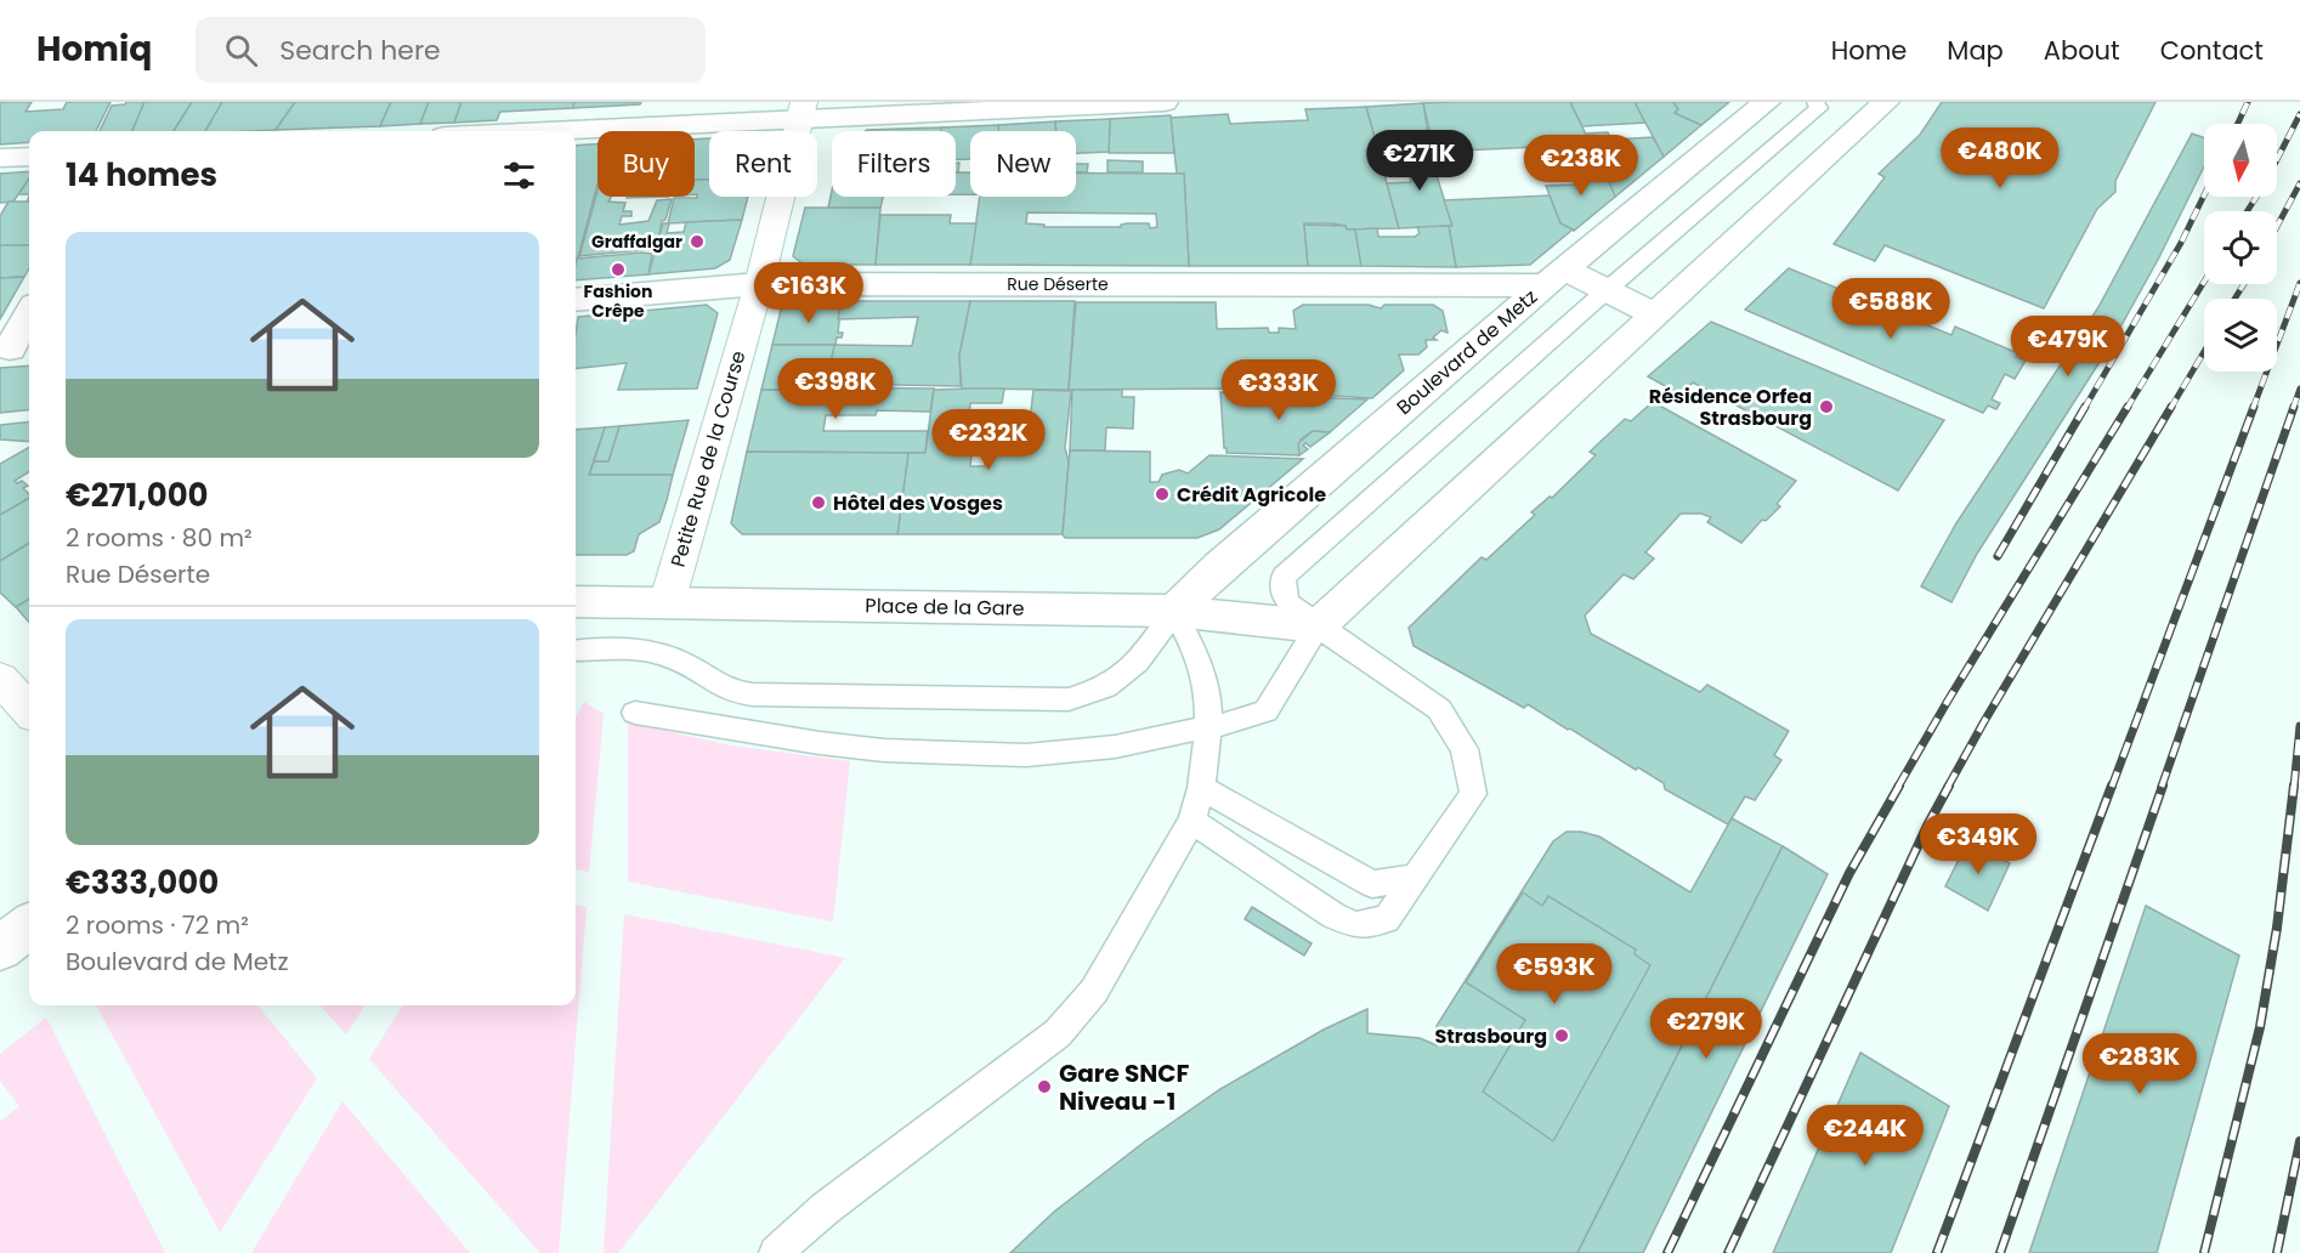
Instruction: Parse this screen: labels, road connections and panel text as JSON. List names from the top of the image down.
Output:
{
  "streets": {
    "main road": ["Rue Déserte", "Boulevard de Metz", "Place de la Gare"],
    "street": ["Petite Rue de la Course"]
  },
  "crossings": [
    ["Rue Déserte", "Boulevard de Metz"],
    ["Rue Déserte", "Petite Rue de la Course"],
    ["Boulevard de Metz", "Place de la Gare"],
    ["Petite Rue de la Course", "Place de la Gare"]
  ],
  "places": [
    "Graffalgar",
    "Fashion Crêpe",
    "Résidence Orfea Strasbourg",
    "Crédit Agricole",
    "Hôtel des Vosges",
    "Strasbourg",
    "Gare SNCF Niveau -1"
  ],
  "north": "bottom",
  "page": {
    "header": "Homiq",
    "search": "Search here",
    "nav": [
      "Home",
      "Map",
      "About",
      "Contact"
    ],
    "price": [
      "€480K",
      "€271K",
      "€238K",
      "€163K",
      "€588K",
      "€479K",
      "€398K",
      "€333K",
      "€232K",
      "€349K",
      "€593K",
      "€279K",
      "€283K",
      "€244K"
    ],
    "chip": [
      "Buy",
      "Rent",
      "Filters",
      "New"
    ],
    "heading": "14 homes",
    "list": [
      {
        "name": "€271,000",
        "note": "2 rooms · 80 m² · Rue Déserte"
      },
      {
        "name": "€333,000",
        "note": "2 rooms · 72 m² · Boulevard de Metz"
      }
    ]
  }
}
